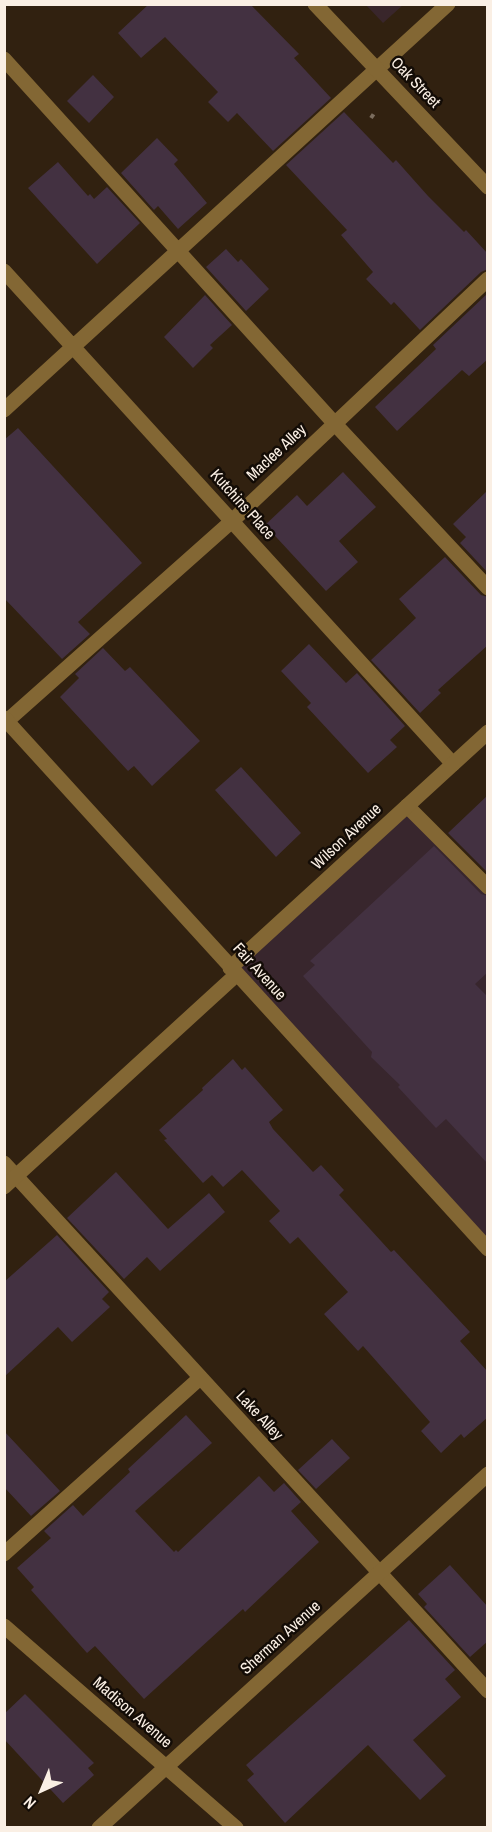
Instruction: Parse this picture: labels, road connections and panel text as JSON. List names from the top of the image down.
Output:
{
  "streets": {
    "street": [
      "Oak Street",
      "Maclee Alley",
      "Kutchins Place",
      "Wilson Avenue",
      "Fair Avenue",
      "Lake Alley",
      "Sherman Avenue",
      "Madison Avenue"
    ]
  },
  "crossings": [
    ["Maclee Alley", "Kutchins Place"],
    ["Maclee Alley", "Fair Avenue"],
    ["Kutchins Place", "Wilson Avenue"],
    ["Wilson Avenue", "Fair Avenue"],
    ["Wilson Avenue", "Lake Alley"],
    ["Lake Alley", "Sherman Avenue"],
    ["Sherman Avenue", "Madison Avenue"]
  ],
  "north": "bottom left"
}
